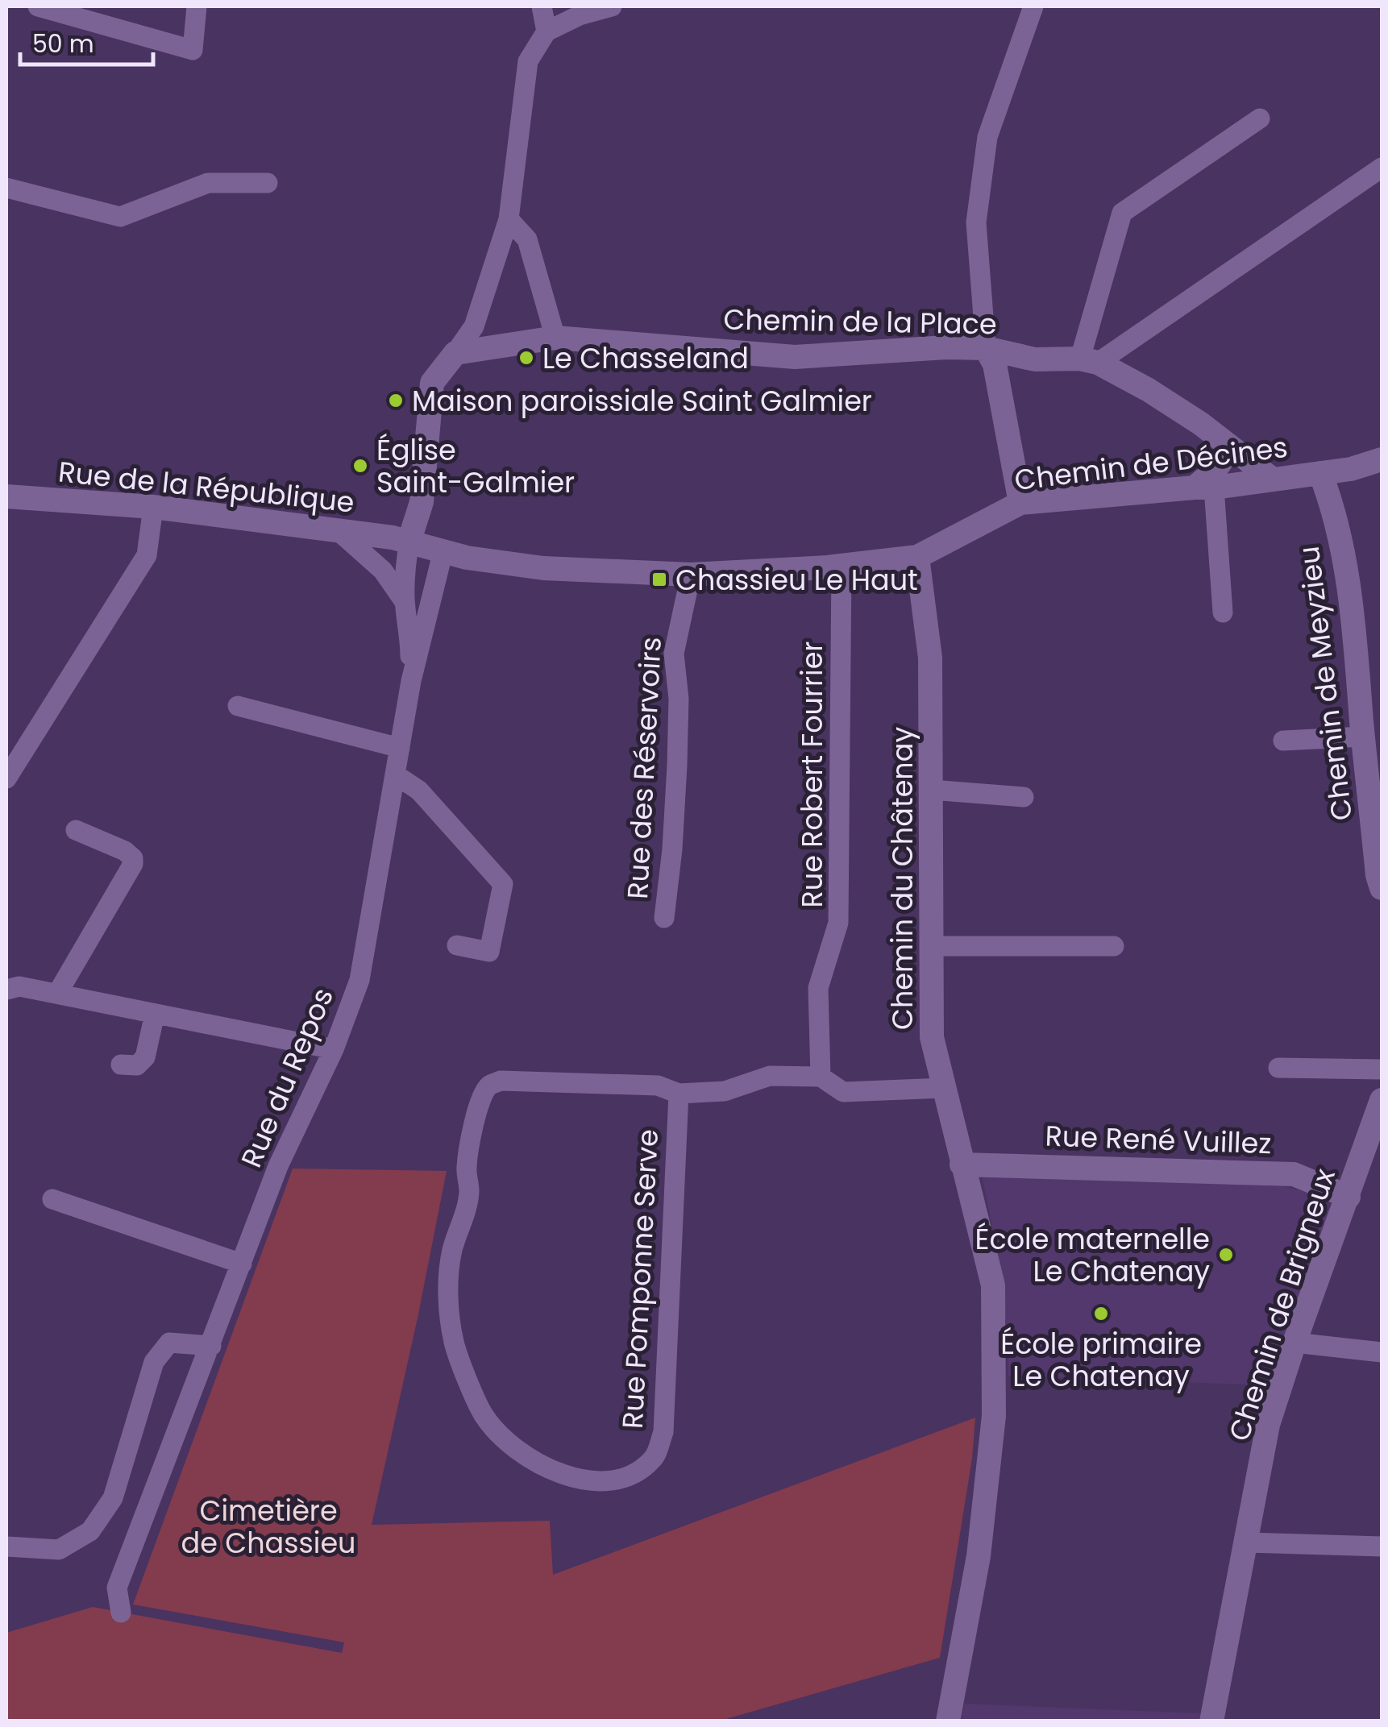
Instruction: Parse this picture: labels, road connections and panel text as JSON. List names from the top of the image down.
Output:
{
  "streets": {
    "street": [
      "Chemin de la Place",
      "Chemin de Décines",
      "Rue de la République",
      "Chemin de Meyzieu",
      "Rue des Réservoirs",
      "Rue Robert Fourrier",
      "Chemin du Châtenay",
      "Rue du Repos",
      "Rue René Vuillez",
      "Rue Pomponne Serve",
      "Chemin de Brigneux"
    ]
  },
  "crossings": [
    ["Chemin de Décines", "Rue de la République"],
    ["Chemin de Décines", "Chemin de Meyzieu"],
    ["Chemin de Décines", "Rue des Réservoirs"],
    ["Chemin de Décines", "Rue Robert Fourrier"],
    ["Chemin de Décines", "Chemin du Châtenay"],
    ["Chemin de Décines", "Rue du Repos"],
    ["Rue de la République", "Rue du Repos"],
    ["Rue Robert Fourrier", "Rue Pomponne Serve"],
    ["Chemin du Châtenay", "Rue René Vuillez"],
    ["Chemin du Châtenay", "Rue Pomponne Serve"],
    ["Rue René Vuillez", "Chemin de Brigneux"]
  ],
  "parks": ["Cimetière de Chassieu"],
  "places": {
    "other": [
      "Le Chasseland",
      "Maison paroissiale Saint Galmier",
      "Église Saint-Galmier",
      "École maternelle Le Chatenay",
      "École primaire Le Chatenay"
    ],
    "transit": ["Chassieu Le Haut"]
  },
  "scale_bar": "50 m"
}
